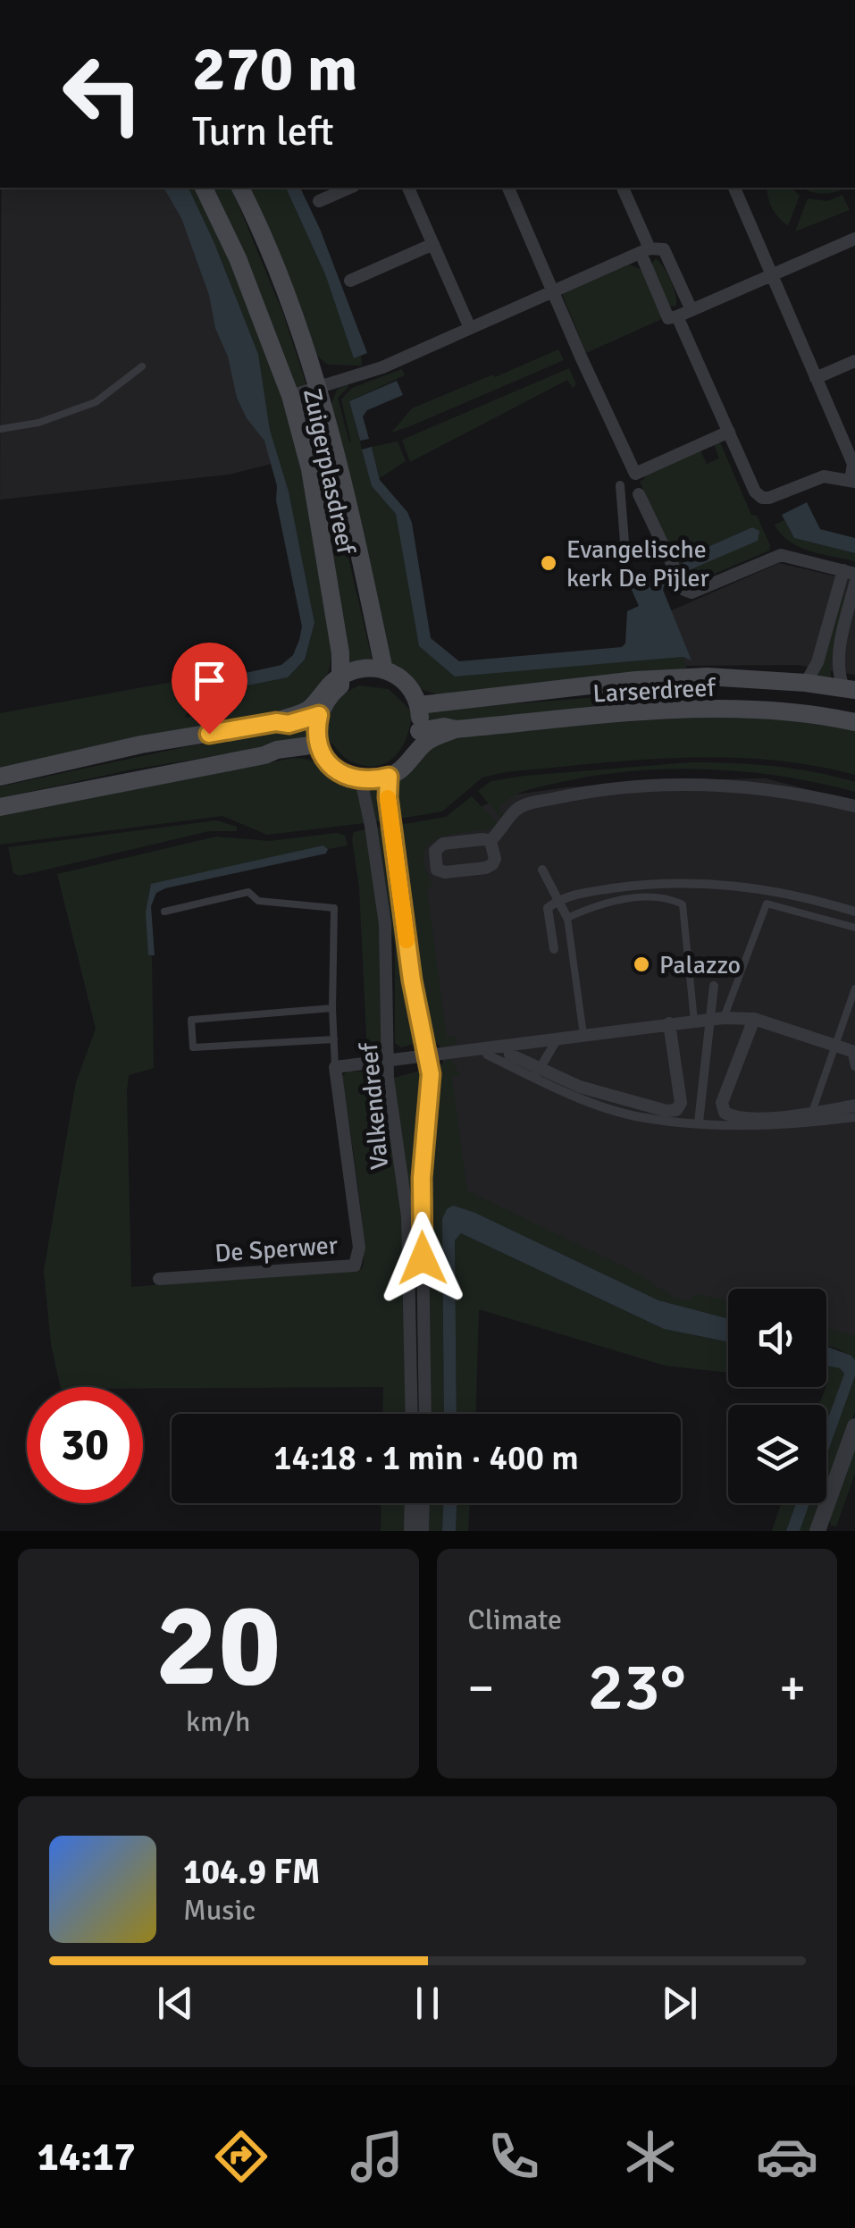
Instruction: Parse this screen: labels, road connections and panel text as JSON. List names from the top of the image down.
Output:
{
  "streets": {
    "main road": ["Zuigerplasdreef", "Larserdreef"],
    "street": ["Valkendreef", "De Sperwer"]
  },
  "crossings": [
    ["Zuigerplasdreef", "Larserdreef"],
    ["Zuigerplasdreef", "Valkendreef"],
    ["Larserdreef", "Valkendreef"]
  ],
  "places": ["Evangelische kerk De Pijler", "Palazzo"],
  "page": {
    "turn": ["270 m", "Turn left"],
    "limit": "30",
    "trip": "14:18 · 1 min · 400 m",
    "tile": [
      ["20", "km/h"],
      "Climate"
    ],
    "heat": ["−", "23°", "+"],
    "song": ["104.9 FM", "Music"],
    "tabs": "14:17"
  }
}
